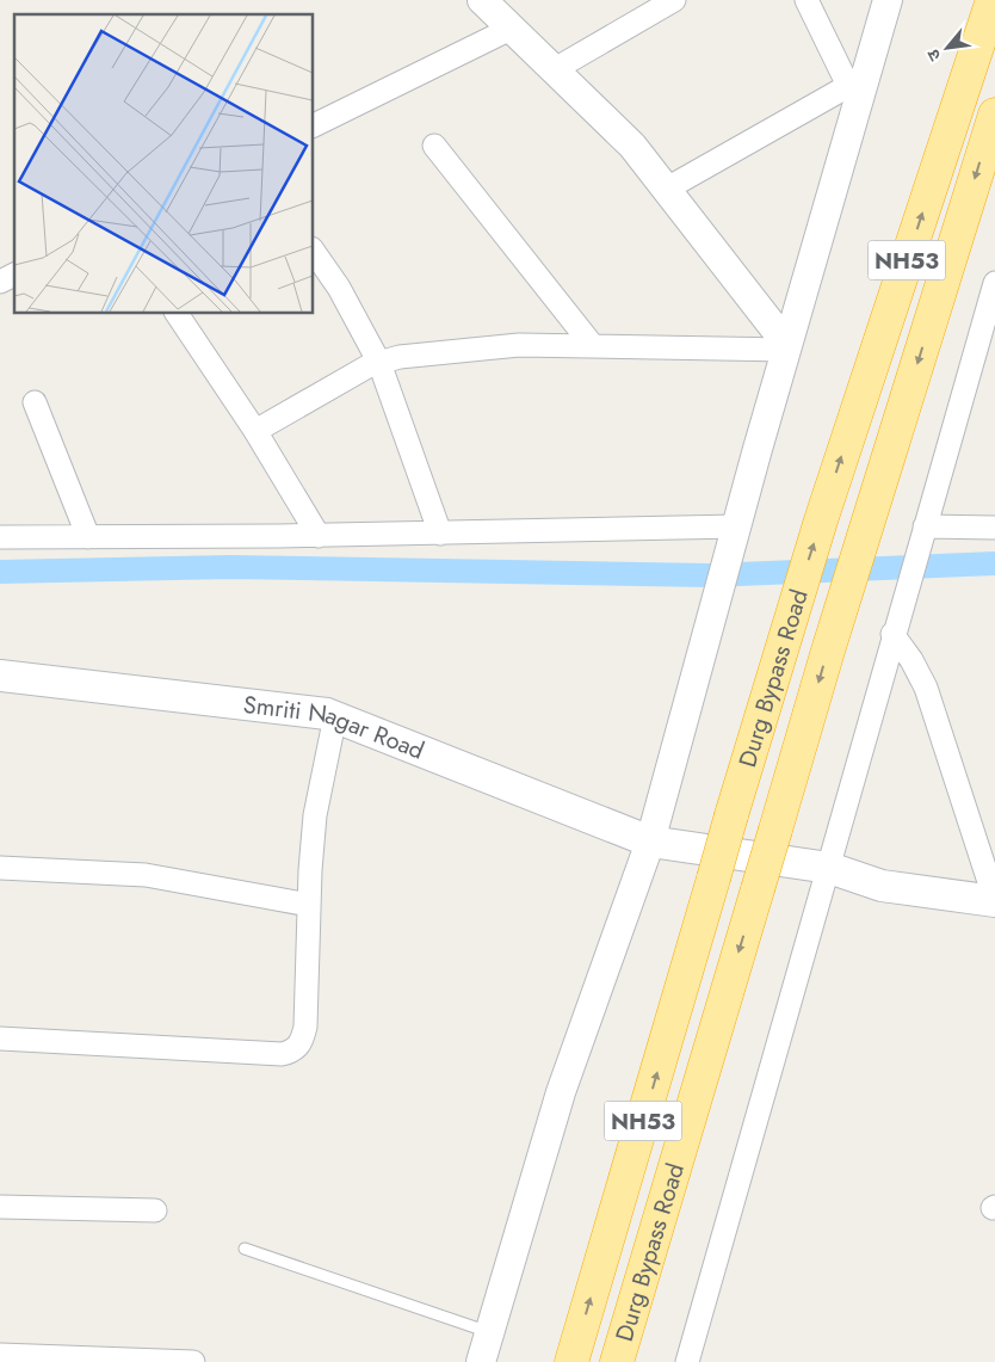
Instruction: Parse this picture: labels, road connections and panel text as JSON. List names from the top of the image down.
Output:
{
  "streets": {
    "highway": ["NH53", "Durg Bypass Road"],
    "main road": ["Smriti Nagar Road"]
  },
  "north": "bottom left"
}
